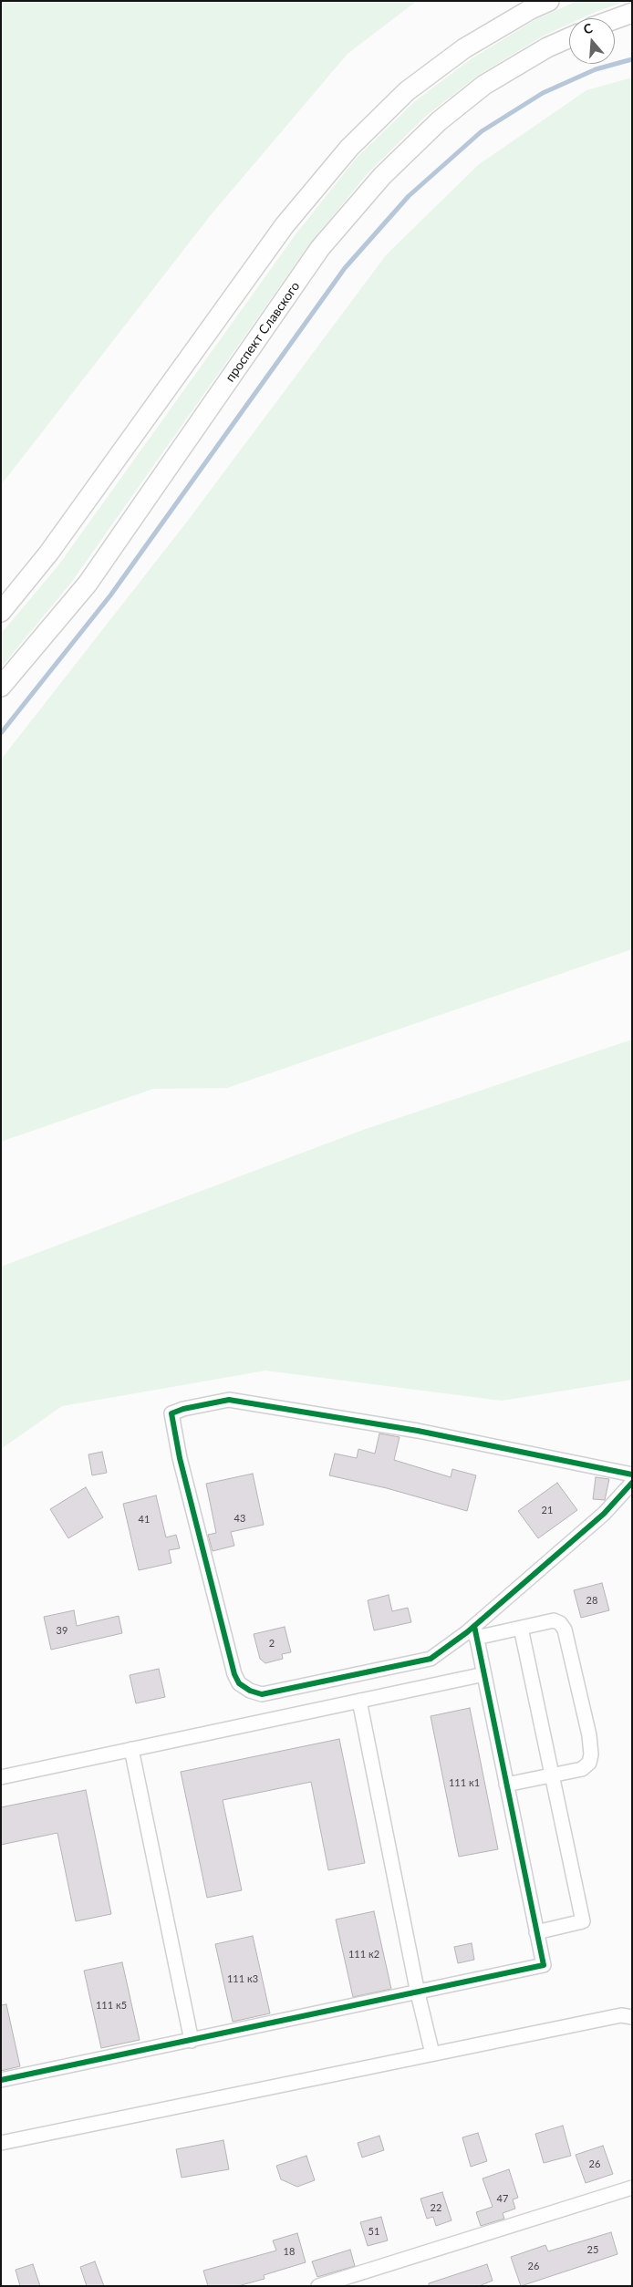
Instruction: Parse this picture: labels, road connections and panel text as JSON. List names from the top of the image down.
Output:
{
  "streets": {
    "main road": ["проспект Славского"]
  },
  "house_numbers": [
    "21",
    "43",
    "41",
    "28",
    "39",
    "2",
    "111 к1",
    "111 к2",
    "111 к3",
    "111 к5",
    "26",
    "47",
    "22",
    "51",
    "25",
    "18",
    "26"
  ],
  "north": "top"
}
